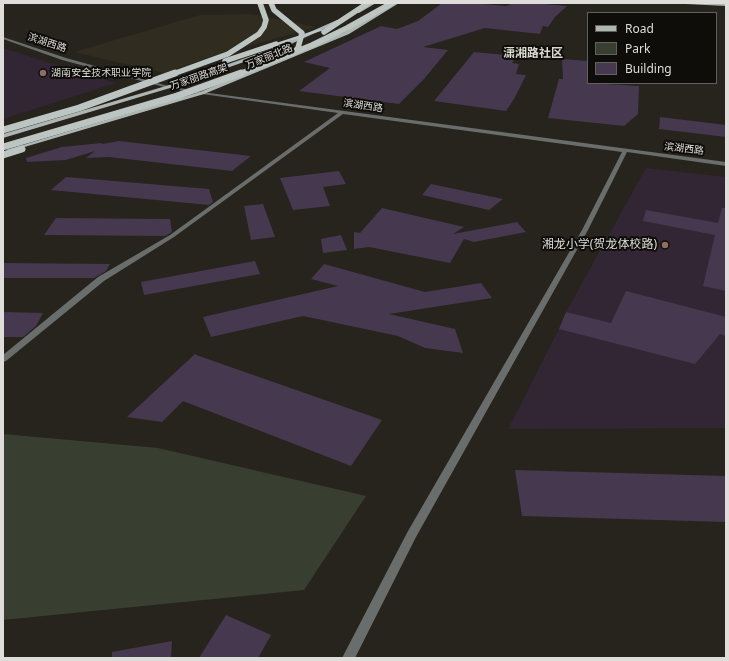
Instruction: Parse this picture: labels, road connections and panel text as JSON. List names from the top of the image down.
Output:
{
  "streets": {
    "highway": ["万家丽路高架"],
    "main road": ["万家丽北路"],
    "street": ["滨湖西路"]
  },
  "crossings": [
    ["滨湖西路", "万家丽北路"],
    ["万家丽北路", "万家丽路高架"]
  ],
  "districts": ["潇湘路社区"],
  "places": ["湖南安全技术职业学院", "湘龙小学(贺龙体校路)"],
  "legend": ["Road", "Park", "Building"]
}
